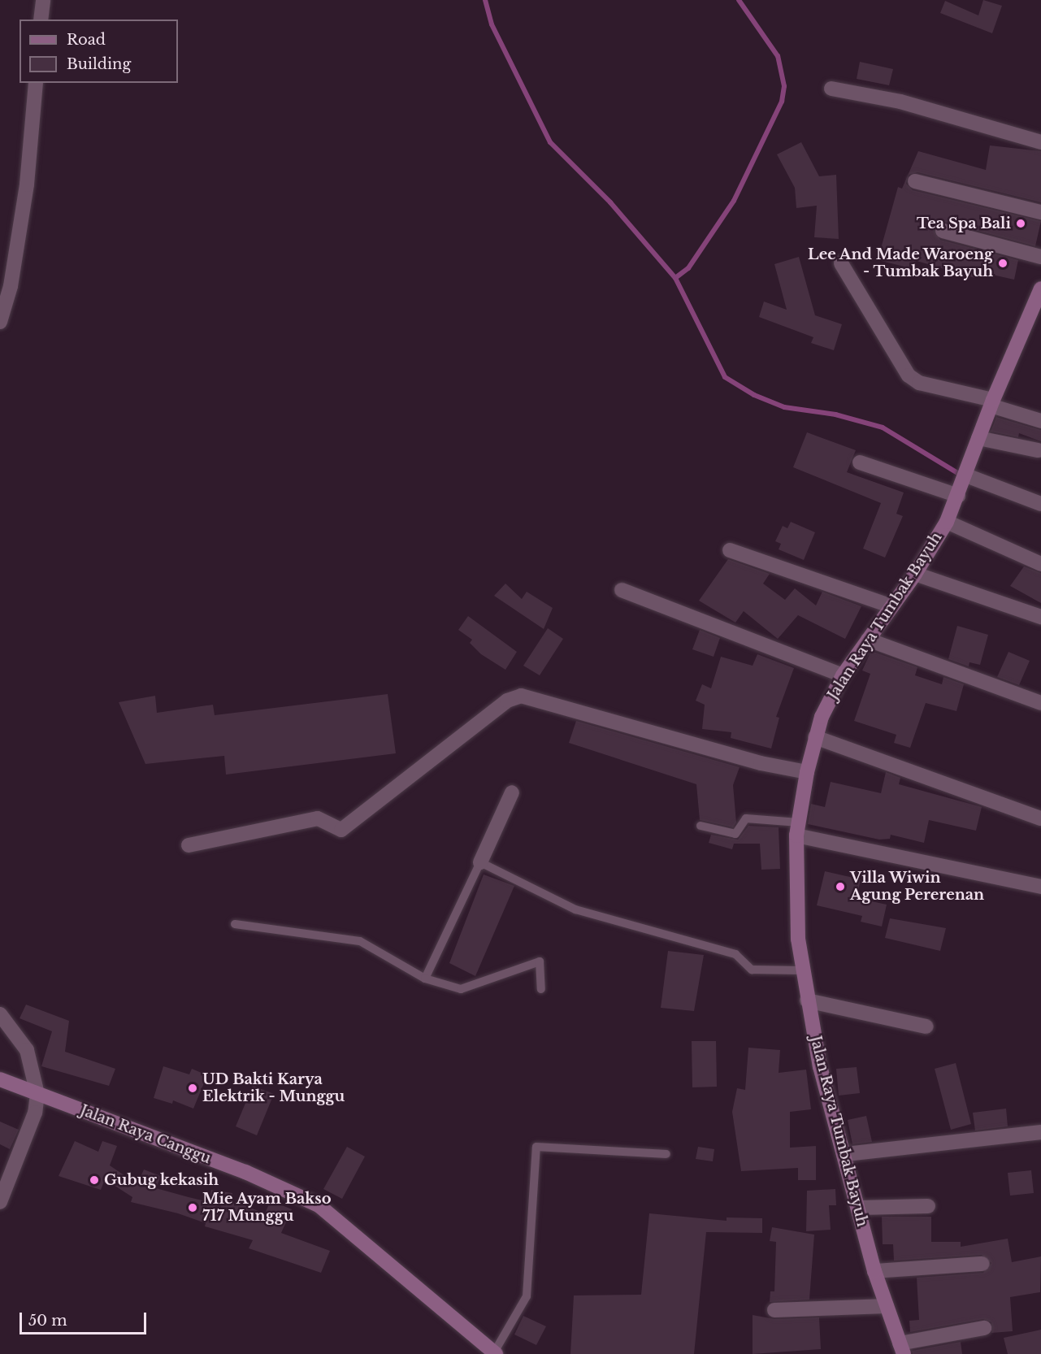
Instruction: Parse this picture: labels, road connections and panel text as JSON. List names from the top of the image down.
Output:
{
  "streets": {
    "street": ["Jalan Raya Tumbak Bayuh", "Jalan Raya Canggu"]
  },
  "places": [
    "Tea Spa Bali",
    "Lee And Made Waroeng - Tumbak Bayuh",
    "Villa Wiwin Agung Pererenan",
    "UD Bakti Karya Elektrik - Munggu",
    "Gubug kekasih",
    "Mie Ayam Bakso 717 Munggu"
  ],
  "legend": ["Road", "Building"],
  "scale_bar": "50 m"
}
